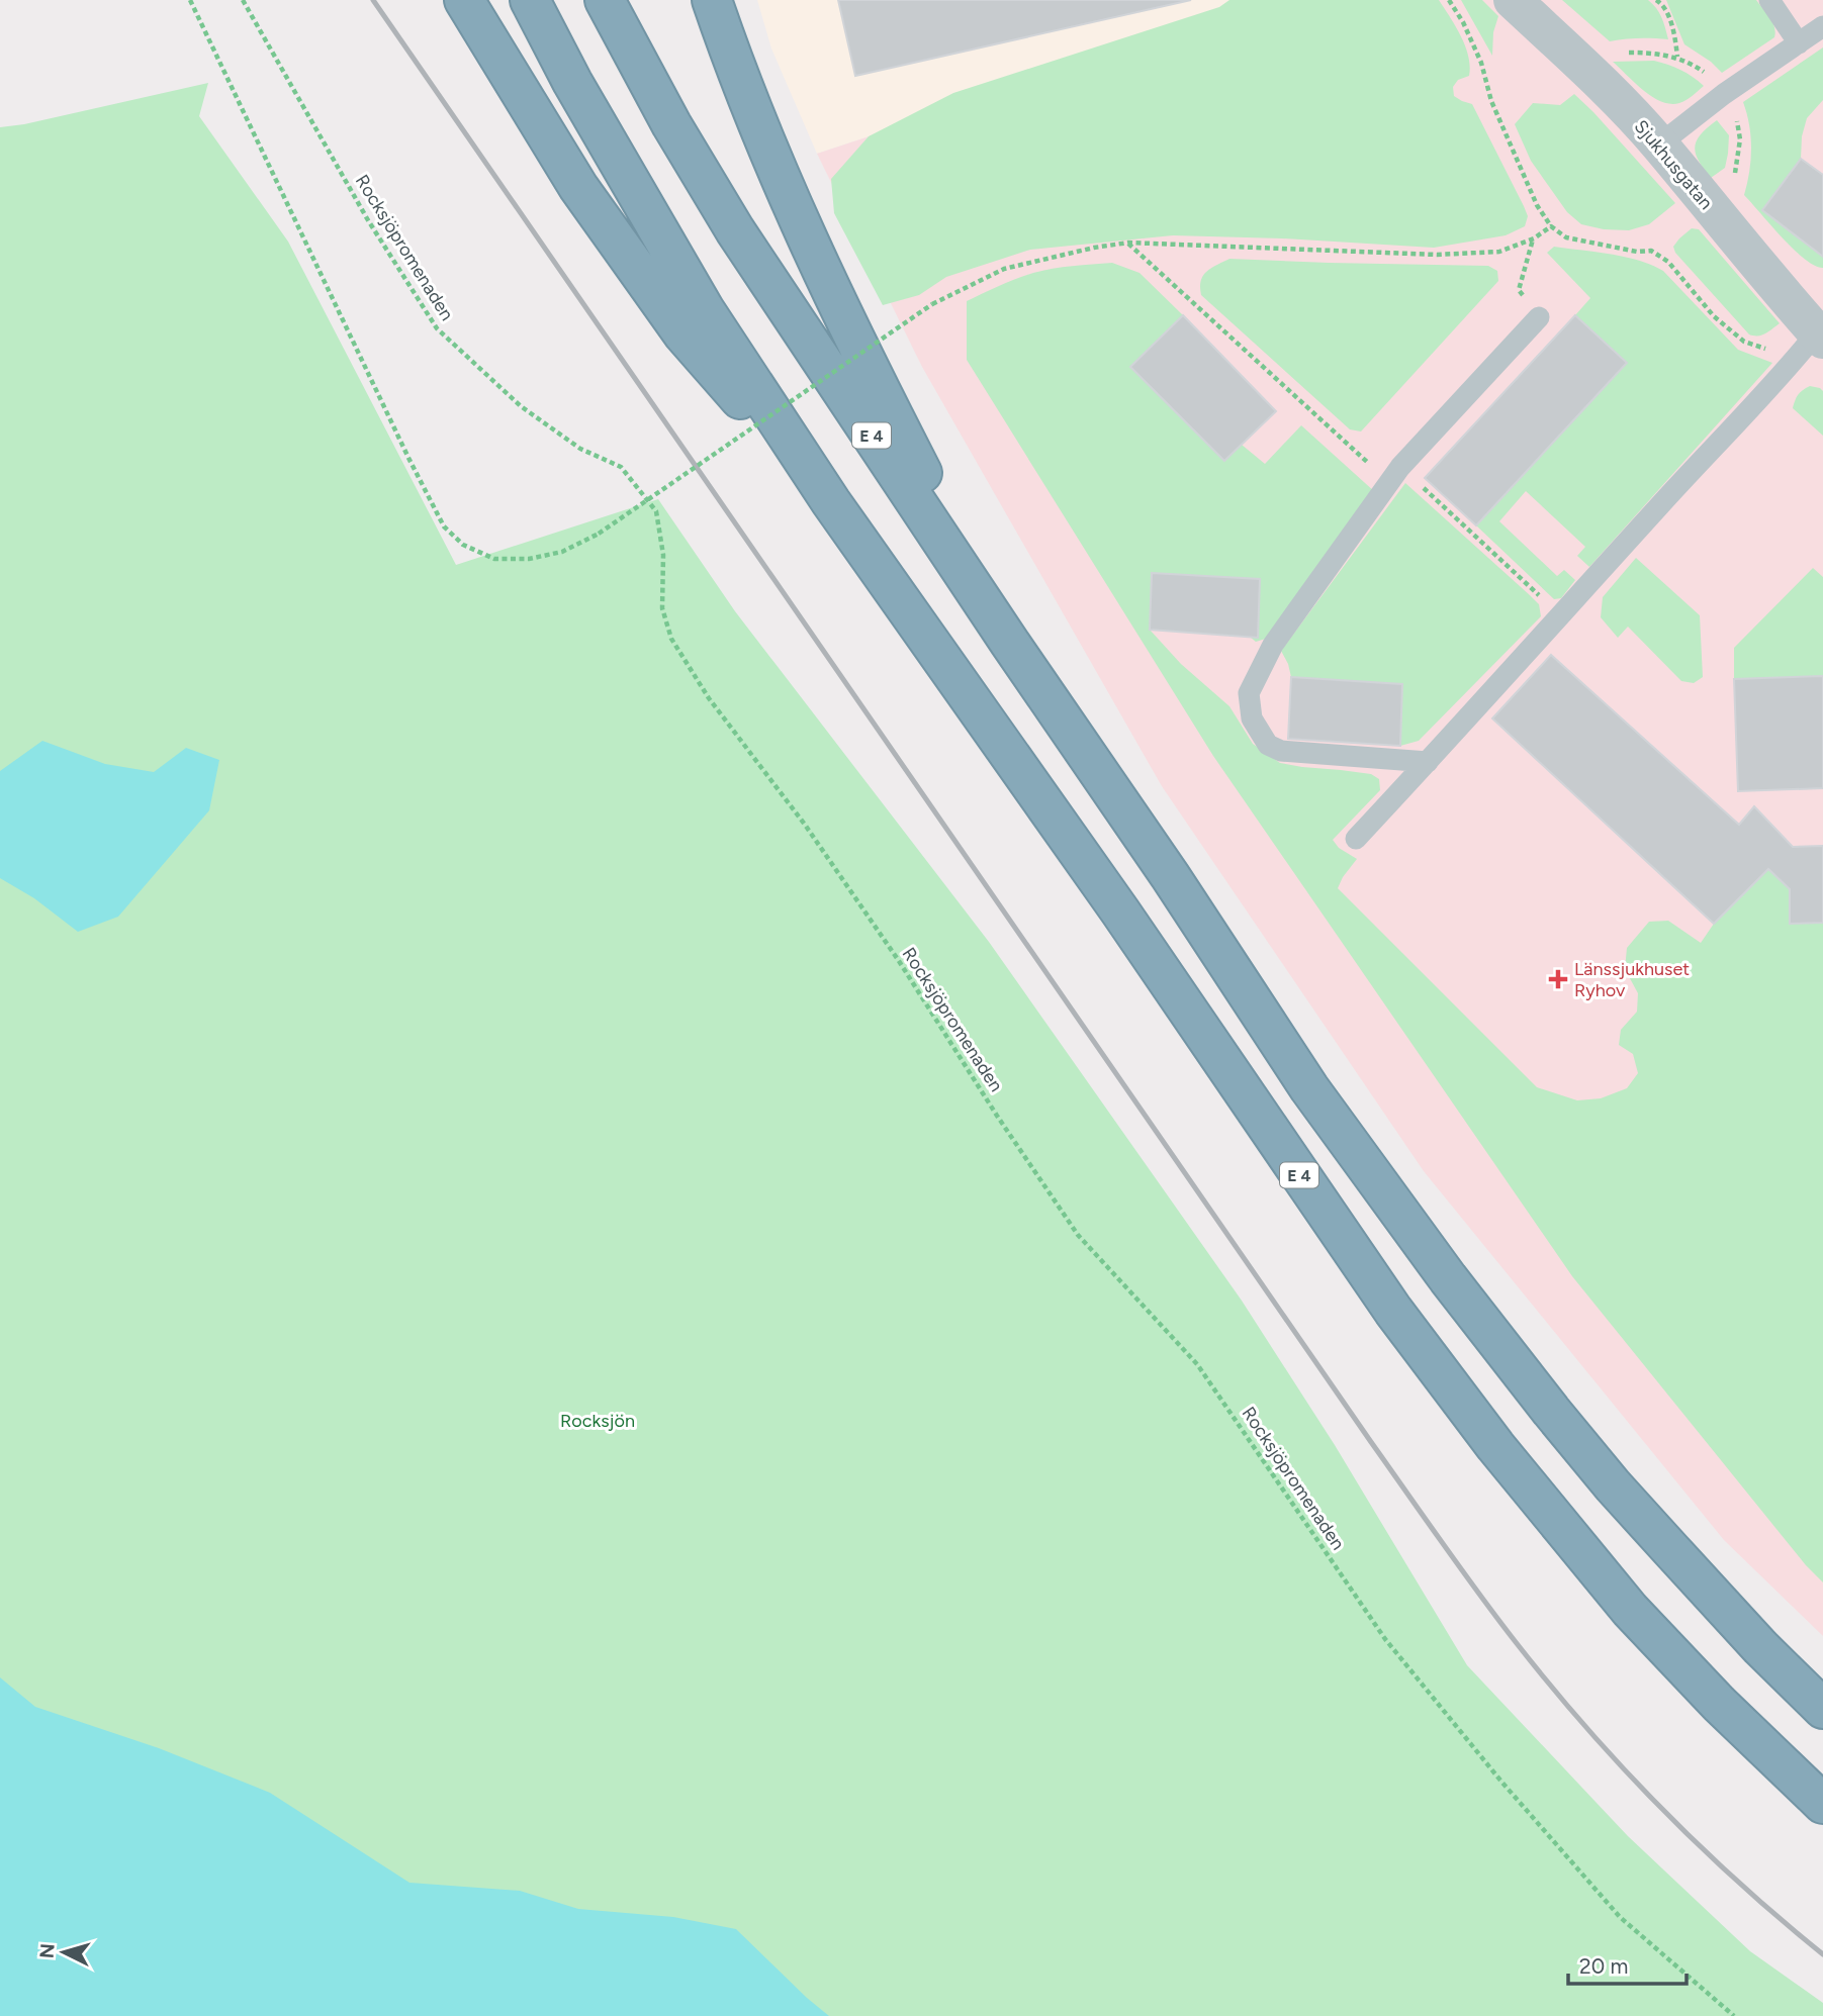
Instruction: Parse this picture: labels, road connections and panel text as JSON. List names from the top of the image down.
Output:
{
  "streets": {
    "highway": ["E 4"],
    "street": ["Sjukhusgatan"],
    "path": ["Rocksjöpromenaden"]
  },
  "parks": ["Rocksjön"],
  "places": {
    "health": ["Länssjukhuset Ryhov"]
  },
  "scale_bar": "20 m",
  "north": "left"
}
